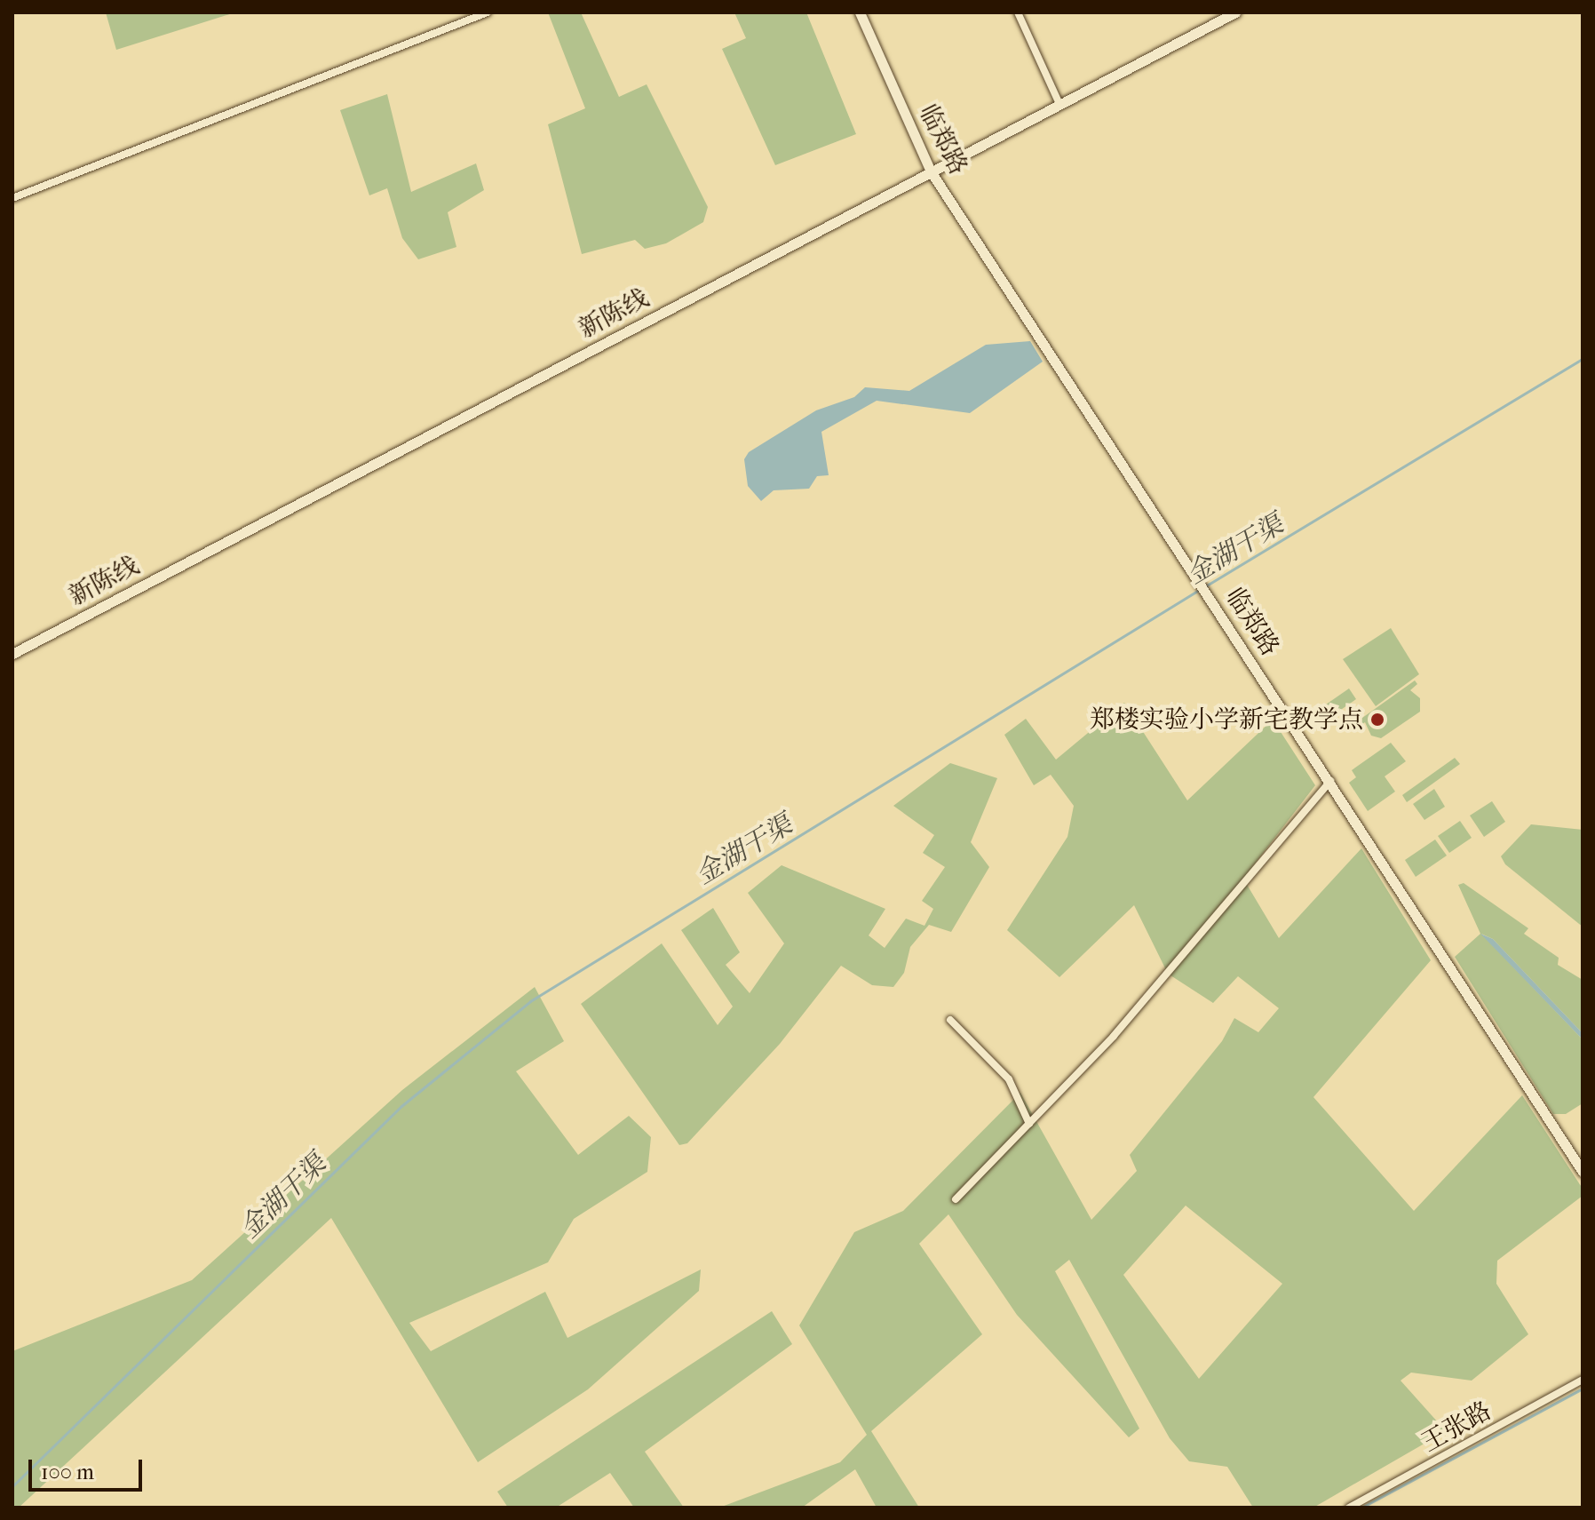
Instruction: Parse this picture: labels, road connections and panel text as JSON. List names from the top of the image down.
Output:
{
  "streets": {
    "street": ["临郑路", "新陈线", "王张路"]
  },
  "crossings": [
    ["临郑路", "新陈线"]
  ],
  "water": ["金湖干渠"],
  "places": ["郑楼实验小学新宅教学点"],
  "scale_bar": "100 m"
}
